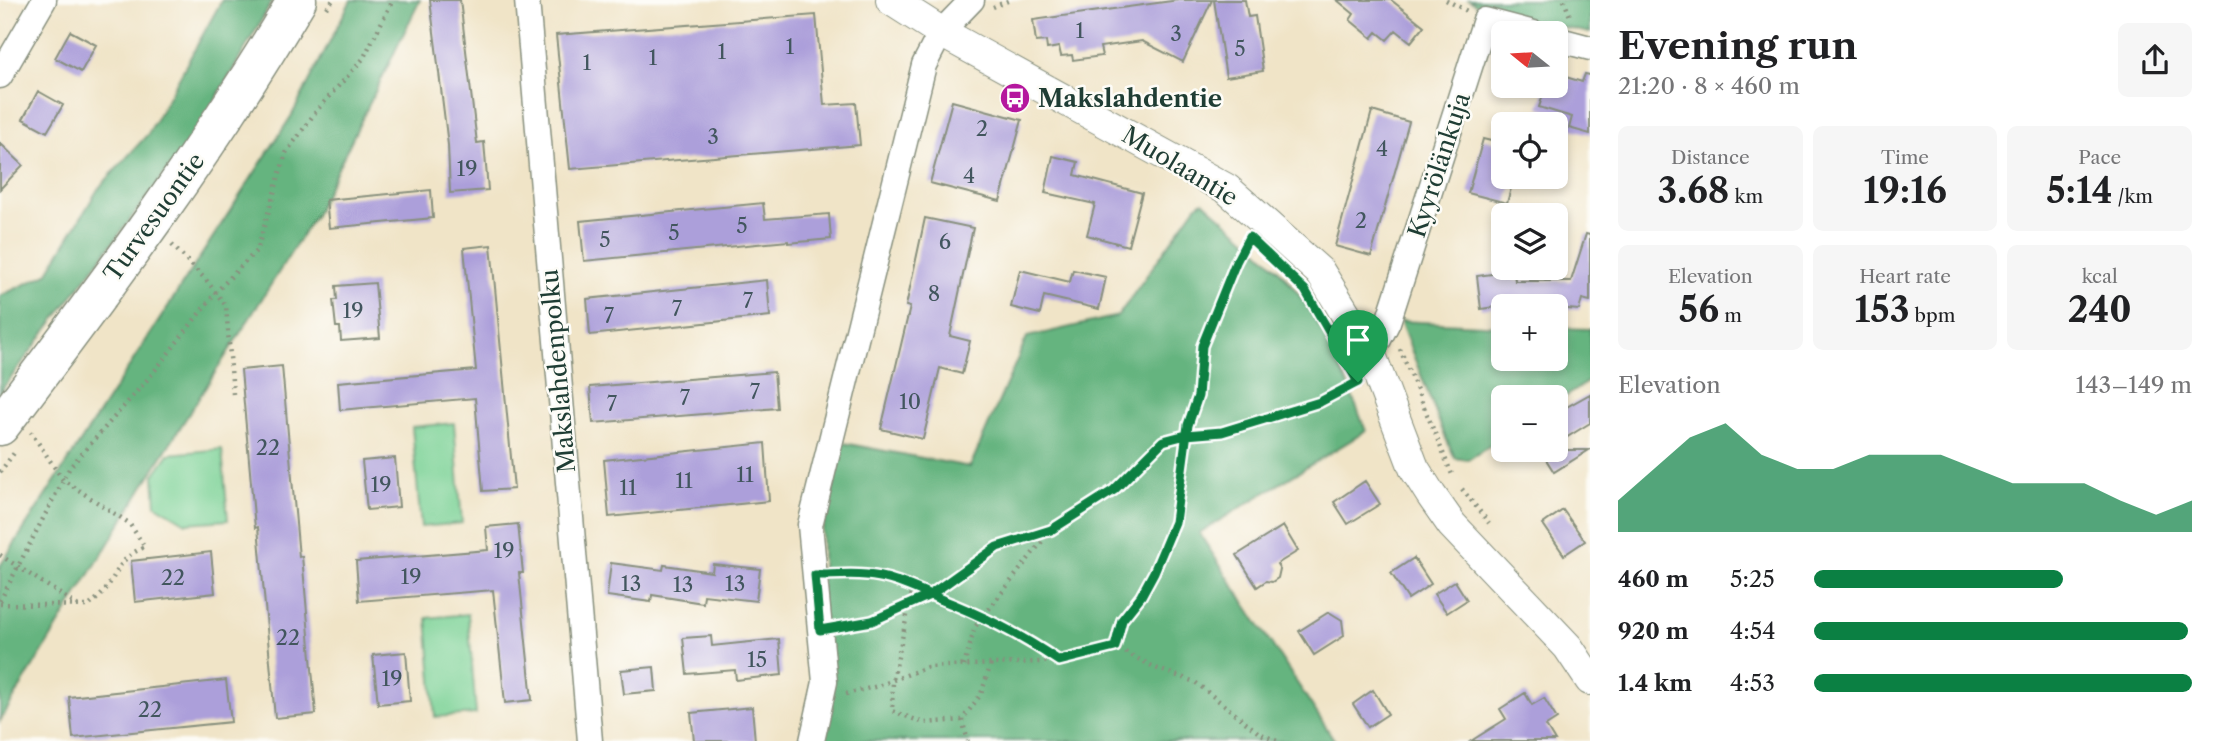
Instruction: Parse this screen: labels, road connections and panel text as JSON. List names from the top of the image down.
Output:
{
  "streets": {
    "main road": ["Turvesuontie"],
    "street": ["Kyyrölänkuja", "Muolaantie", "Makslahdenpolku"]
  },
  "crossings": [
    ["Kyyrölänkuja", "Muolaantie"]
  ],
  "places": {
    "bus stop": ["Makslahdentie"]
  },
  "house_numbers": [
    "1",
    "3",
    "1",
    "5",
    "1",
    "1",
    "1",
    "2",
    "3",
    "4",
    "19",
    "4",
    "2",
    "5",
    "5",
    "5",
    "6",
    "8",
    "7",
    "7",
    "19",
    "7",
    "7",
    "7",
    "10",
    "7",
    "22",
    "11",
    "11",
    "19",
    "11",
    "19",
    "19",
    "22",
    "13",
    "13",
    "13",
    "22",
    "15",
    "19",
    "22"
  ],
  "north": "left",
  "page": {
    "heading": ["Evening run", "21:20 · 8 × 460 m"],
    "map_buttons": ["+", "−"],
    "stats": [
      ["Distance", "3.68 km"],
      ["Time", "19:16"],
      ["Pace", "5:14 /km"],
      ["Elevation", "56 m"],
      ["Heart rate", "153 bpm"],
      ["kcal", "240"]
    ],
    "chart": ["Elevation", "143–149 m"],
    "list": [
      {
        "name": "460 m",
        "note": "5:25"
      },
      {
        "name": "920 m",
        "note": "4:54"
      },
      {
        "name": "1.4 km",
        "note": "4:53"
      }
    ]
  }
}
